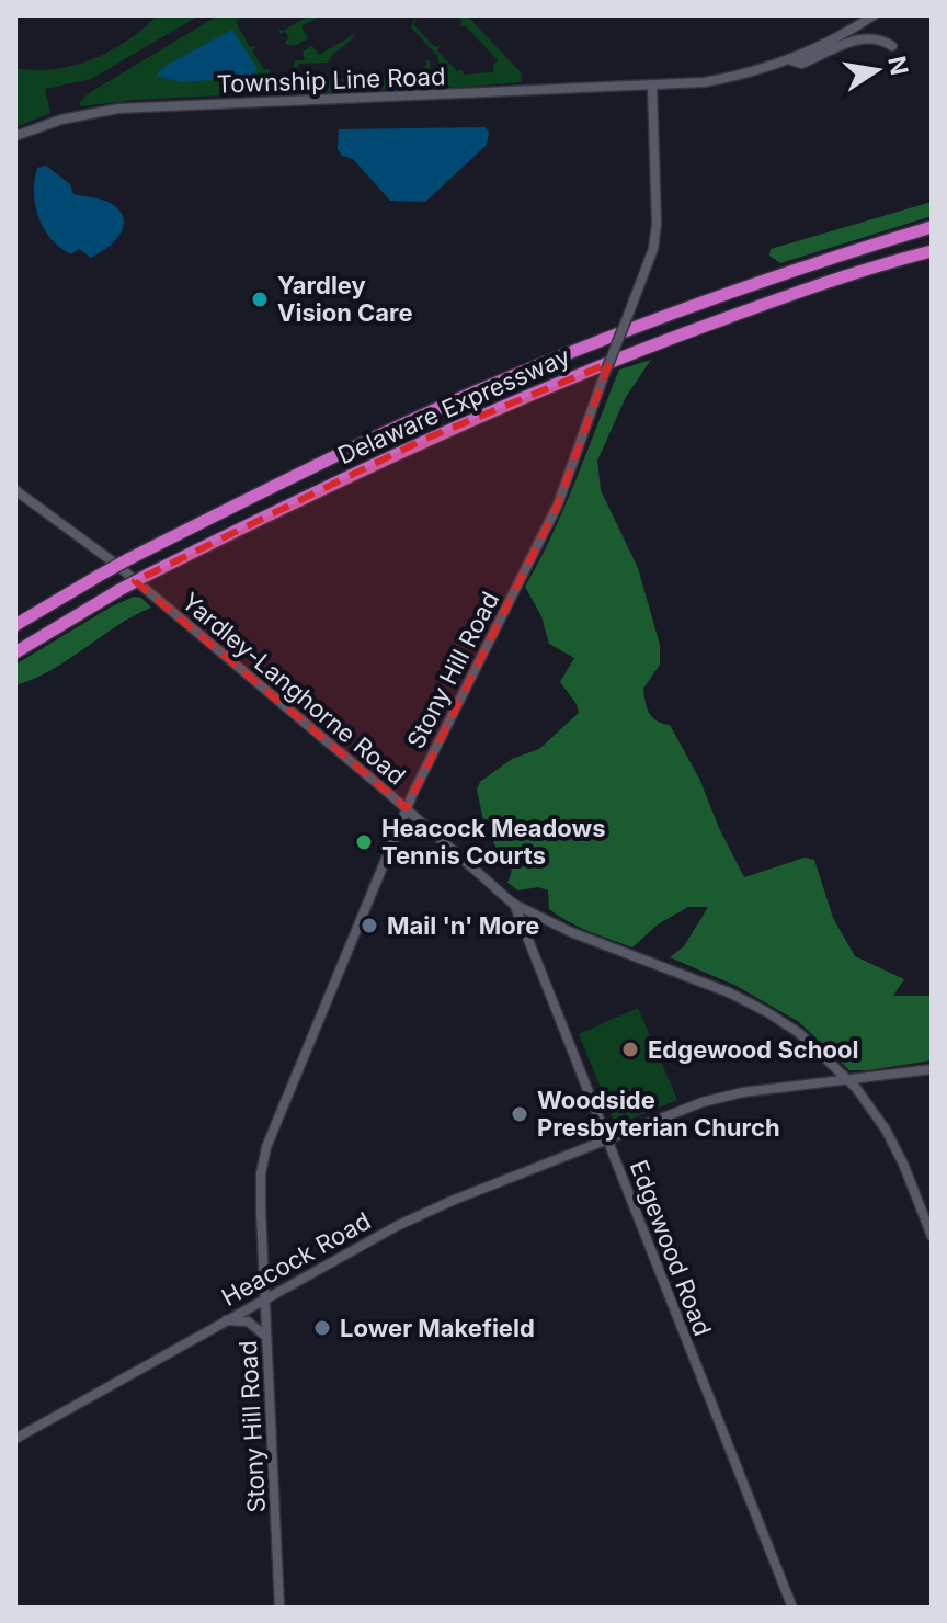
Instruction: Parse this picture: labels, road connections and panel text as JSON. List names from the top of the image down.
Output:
{
  "streets": {
    "highway": ["Delaware Expressway"],
    "street": [
      "Township Line Road",
      "Stony Hill Road",
      "Yardley-Langhorne Road",
      "Edgewood Road",
      "Heacock Road"
    ]
  },
  "crossings": [
    ["Township Line Road", "Stony Hill Road"],
    ["Stony Hill Road", "Yardley-Langhorne Road"],
    ["Stony Hill Road", "Heacock Road"],
    ["Yardley-Langhorne Road", "Edgewood Road"],
    ["Yardley-Langhorne Road", "Heacock Road"],
    ["Edgewood Road", "Heacock Road"]
  ],
  "places": [
    "Yardley Vision Care",
    "Heacock Meadows Tennis Courts",
    "Mail 'n' More",
    "Edgewood School",
    "Woodside Presbyterian Church",
    "Lower Makefield"
  ],
  "north": "right"
}
